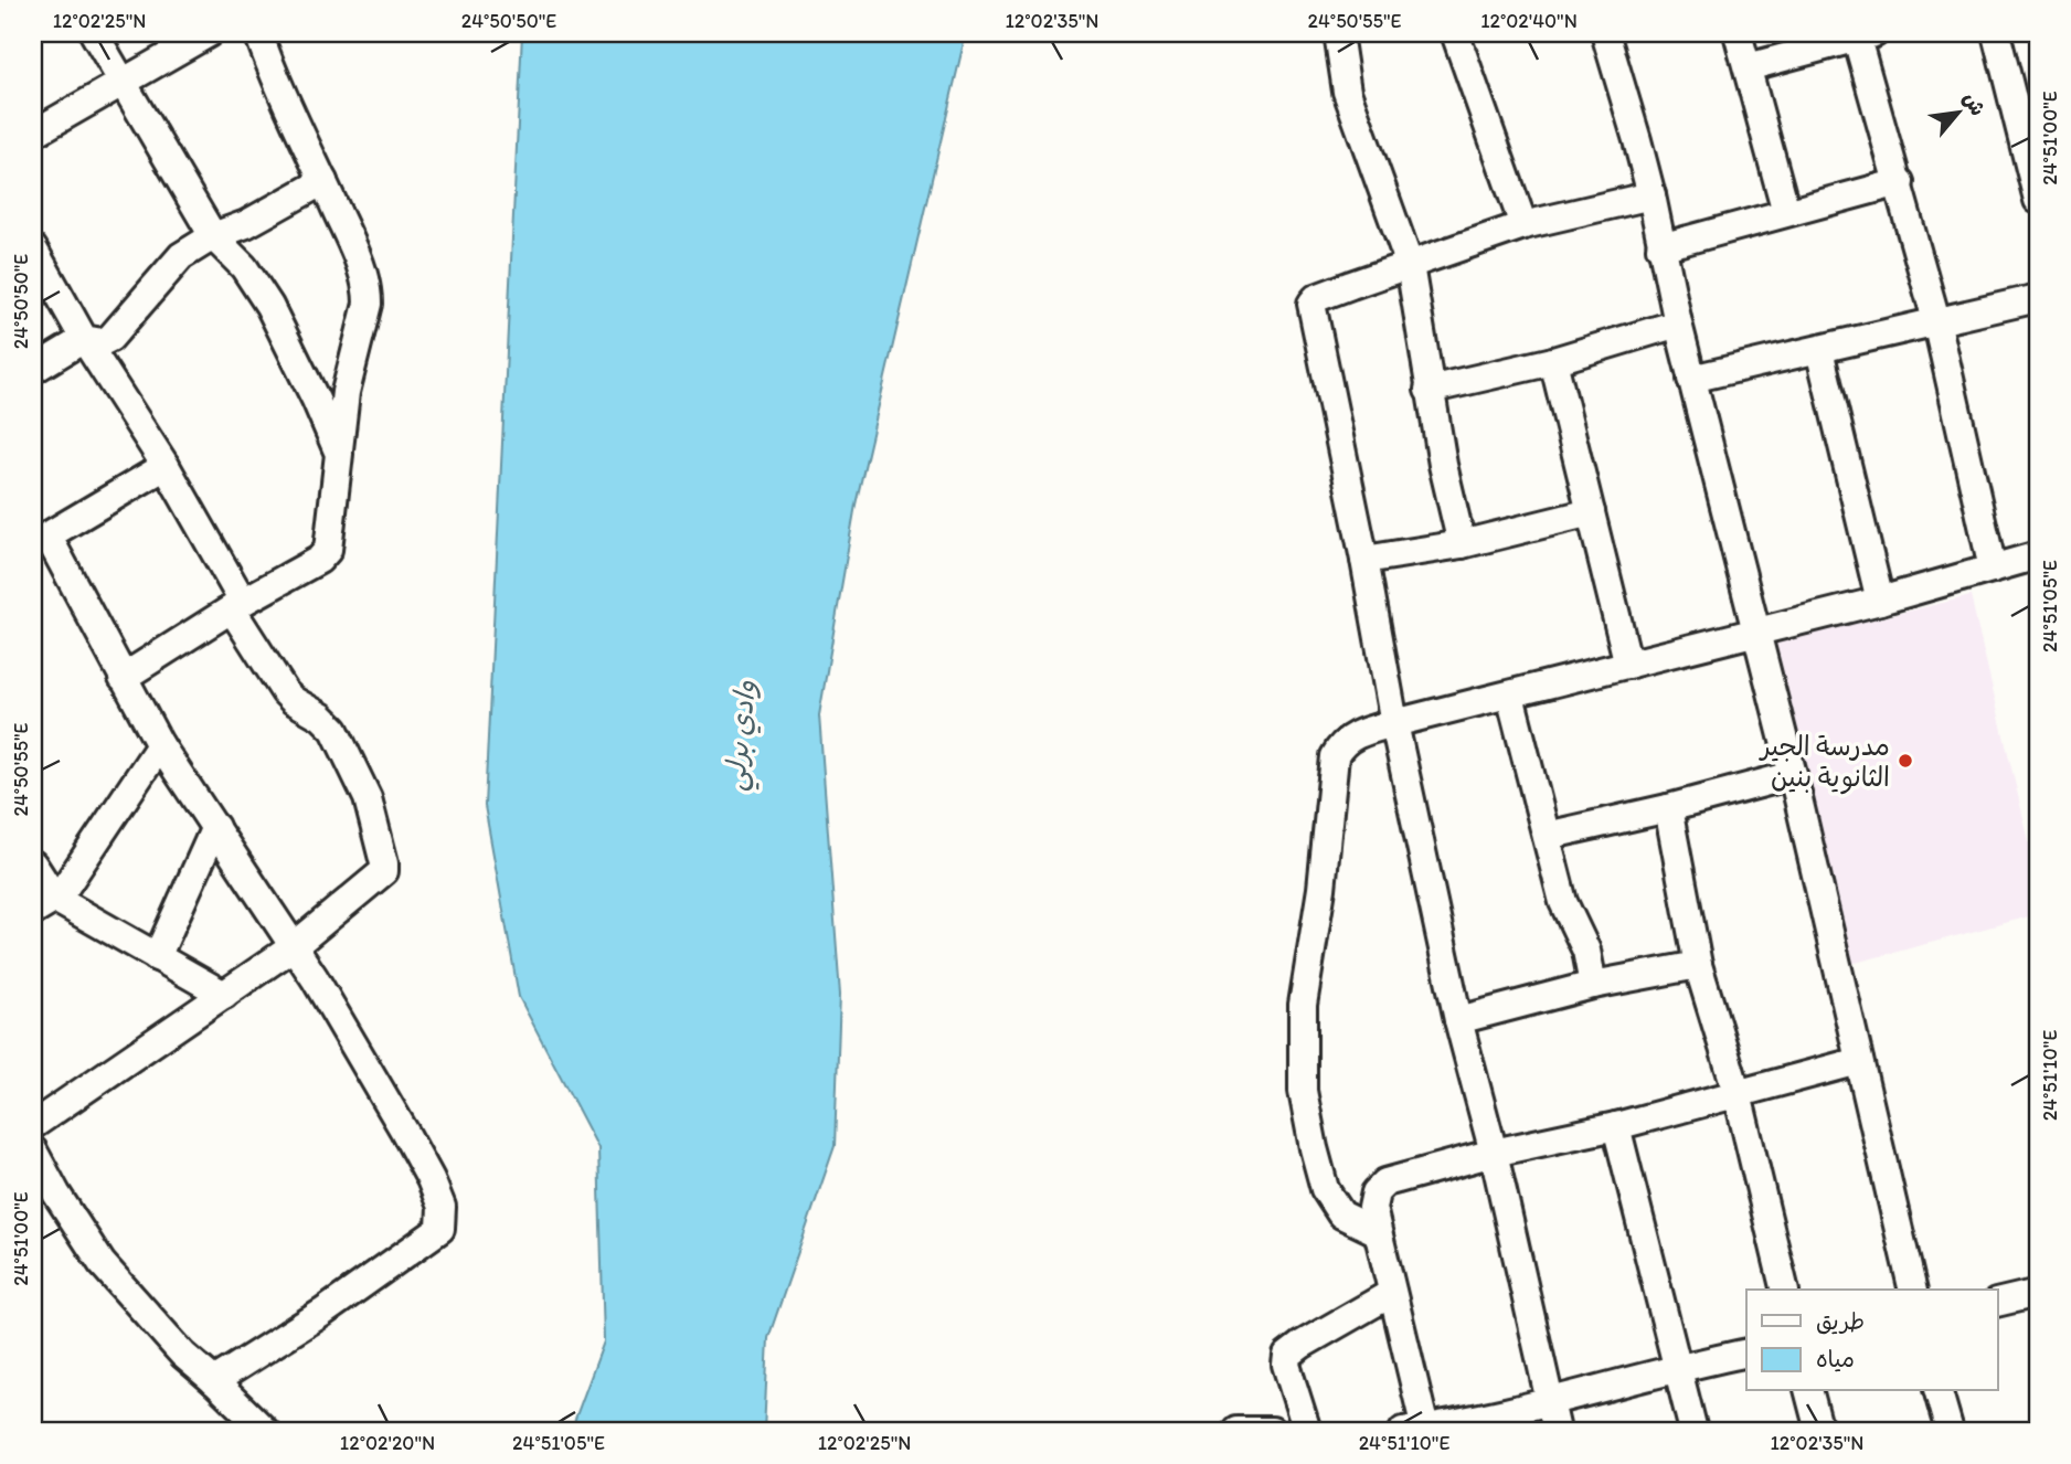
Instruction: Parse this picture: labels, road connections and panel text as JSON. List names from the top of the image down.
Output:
{
  "water": ["وادي برلي"],
  "places": ["مدرسة الجير الثانوية بنين"],
  "legend": ["طريق", "مياه"],
  "north": "top right",
  "coordinates": [
    "12°02'25\"N",
    "24°50'50\"E",
    "12°02'35\"N",
    "24°50'55\"E",
    "12°02'40\"N",
    "24°51'00\"E",
    "24°51'05\"E",
    "24°51'10\"E",
    "12°02'20\"N"
  ]
}
